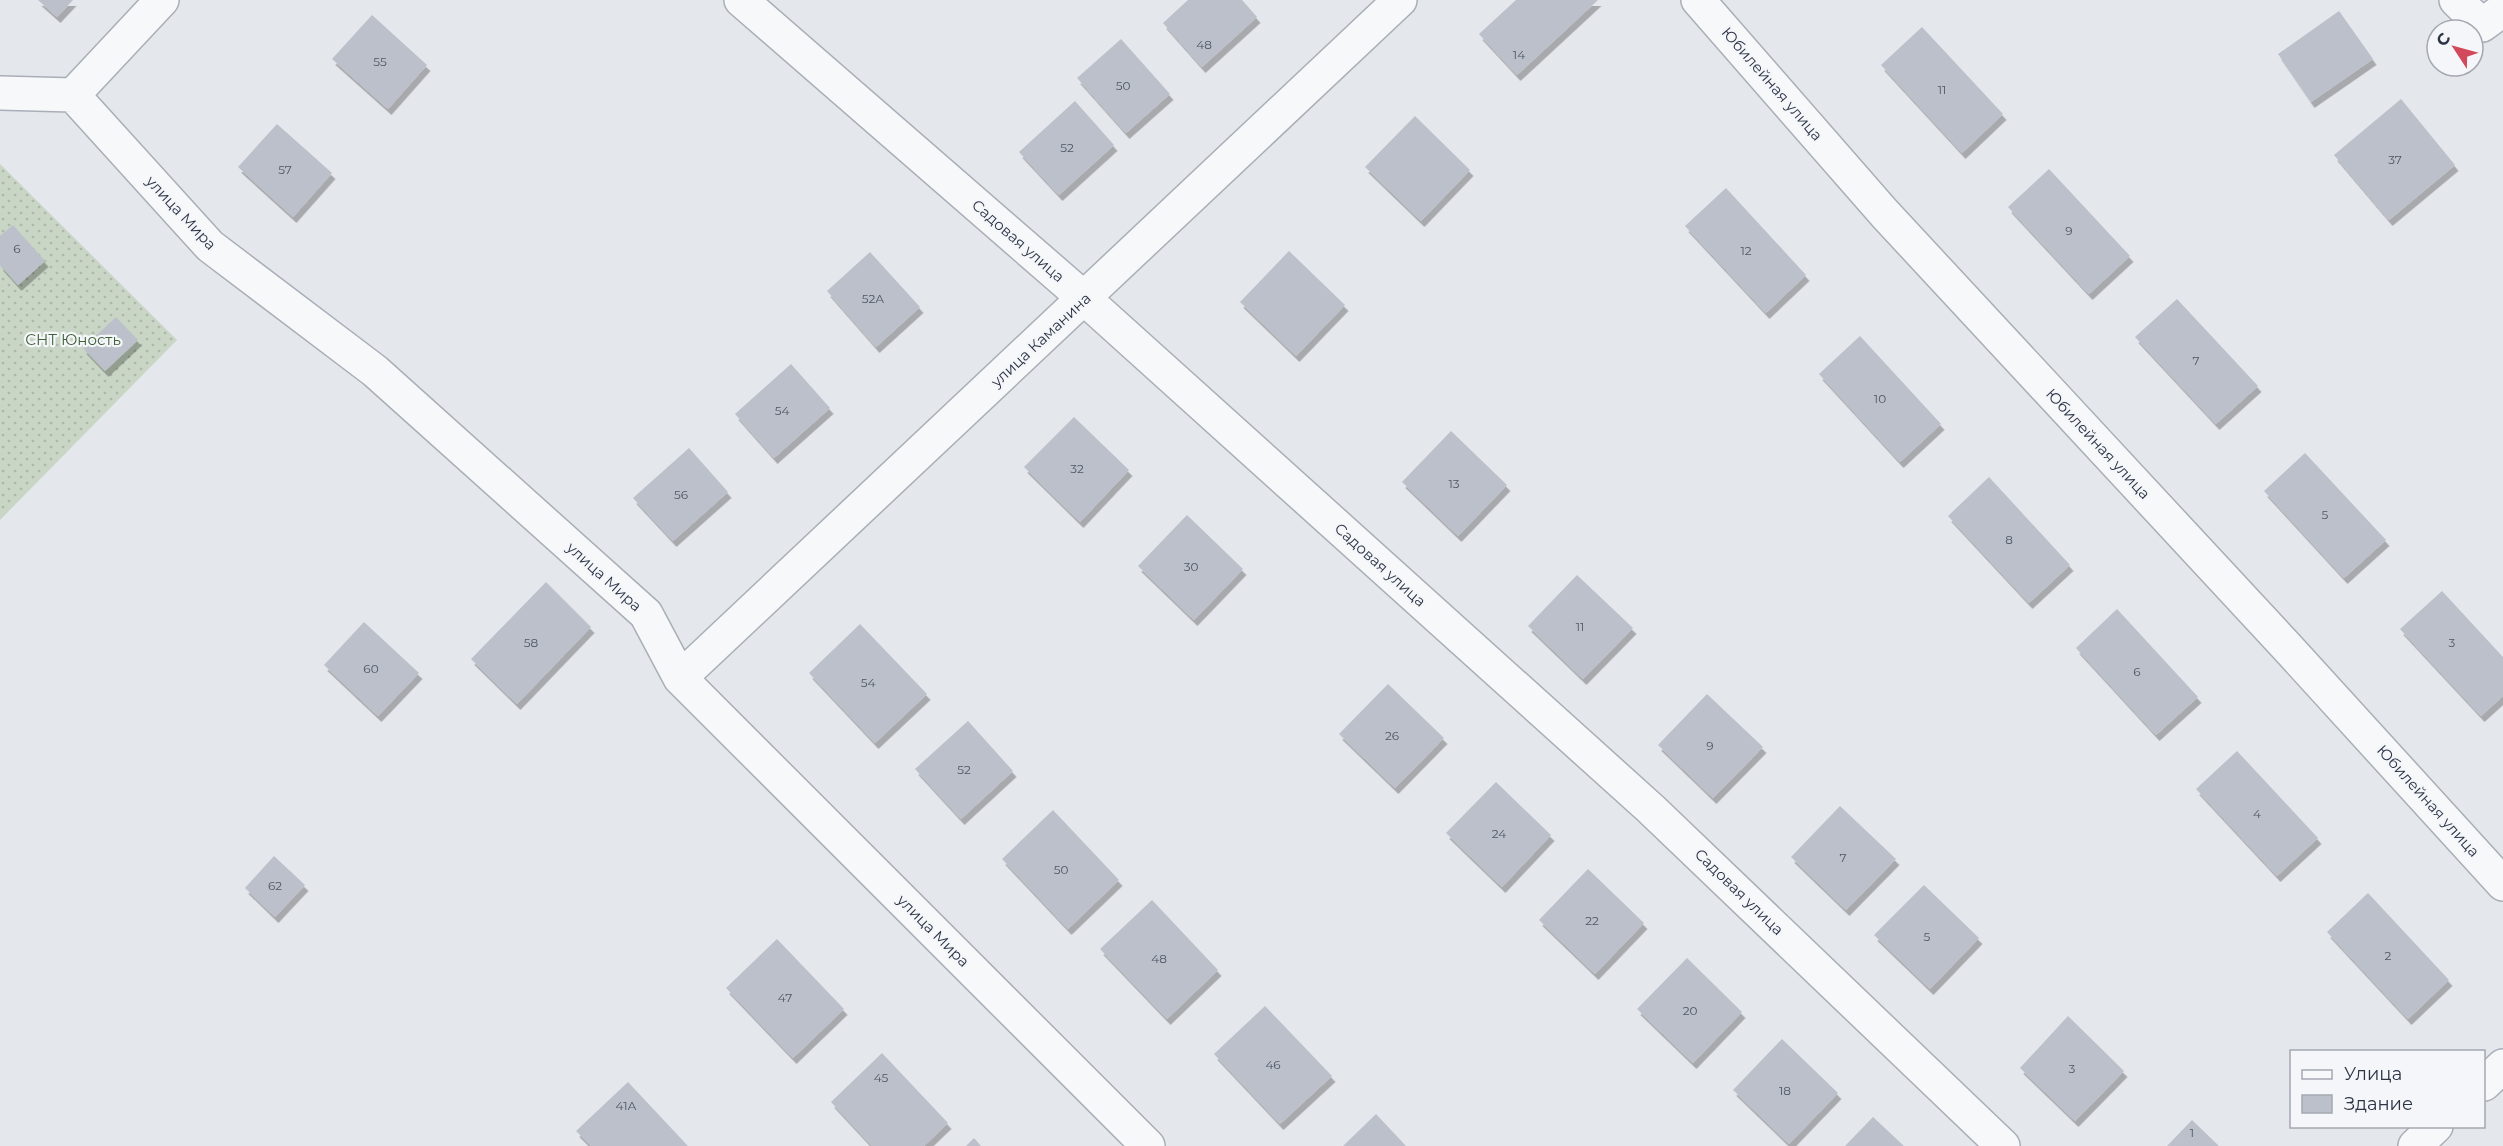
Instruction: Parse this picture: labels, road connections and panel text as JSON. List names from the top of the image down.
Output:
{
  "streets": {
    "street": [
      "Юбилейная улица",
      "улица Мира",
      "Садовая улица",
      "улица Каманина"
    ]
  },
  "crossings": [
    ["улица Мира", "улица Каманина"],
    ["Садовая улица", "улица Каманина"]
  ],
  "parks": ["СНТ Юность"],
  "house_numbers": [
    "48",
    "14",
    "55",
    "50",
    "11",
    "52",
    "37",
    "57",
    "9",
    "6",
    "12",
    "52А",
    "7",
    "10",
    "54",
    "32",
    "13",
    "56",
    "5",
    "8",
    "30",
    "11",
    "58",
    "3",
    "60",
    "6",
    "54",
    "26",
    "9",
    "52",
    "4",
    "24",
    "7",
    "50",
    "62",
    "22",
    "5",
    "2",
    "48",
    "47",
    "20",
    "46",
    "3",
    "45",
    "18",
    "41А",
    "1"
  ],
  "legend": ["Улица", "Здание"],
  "north": "top left"
}
